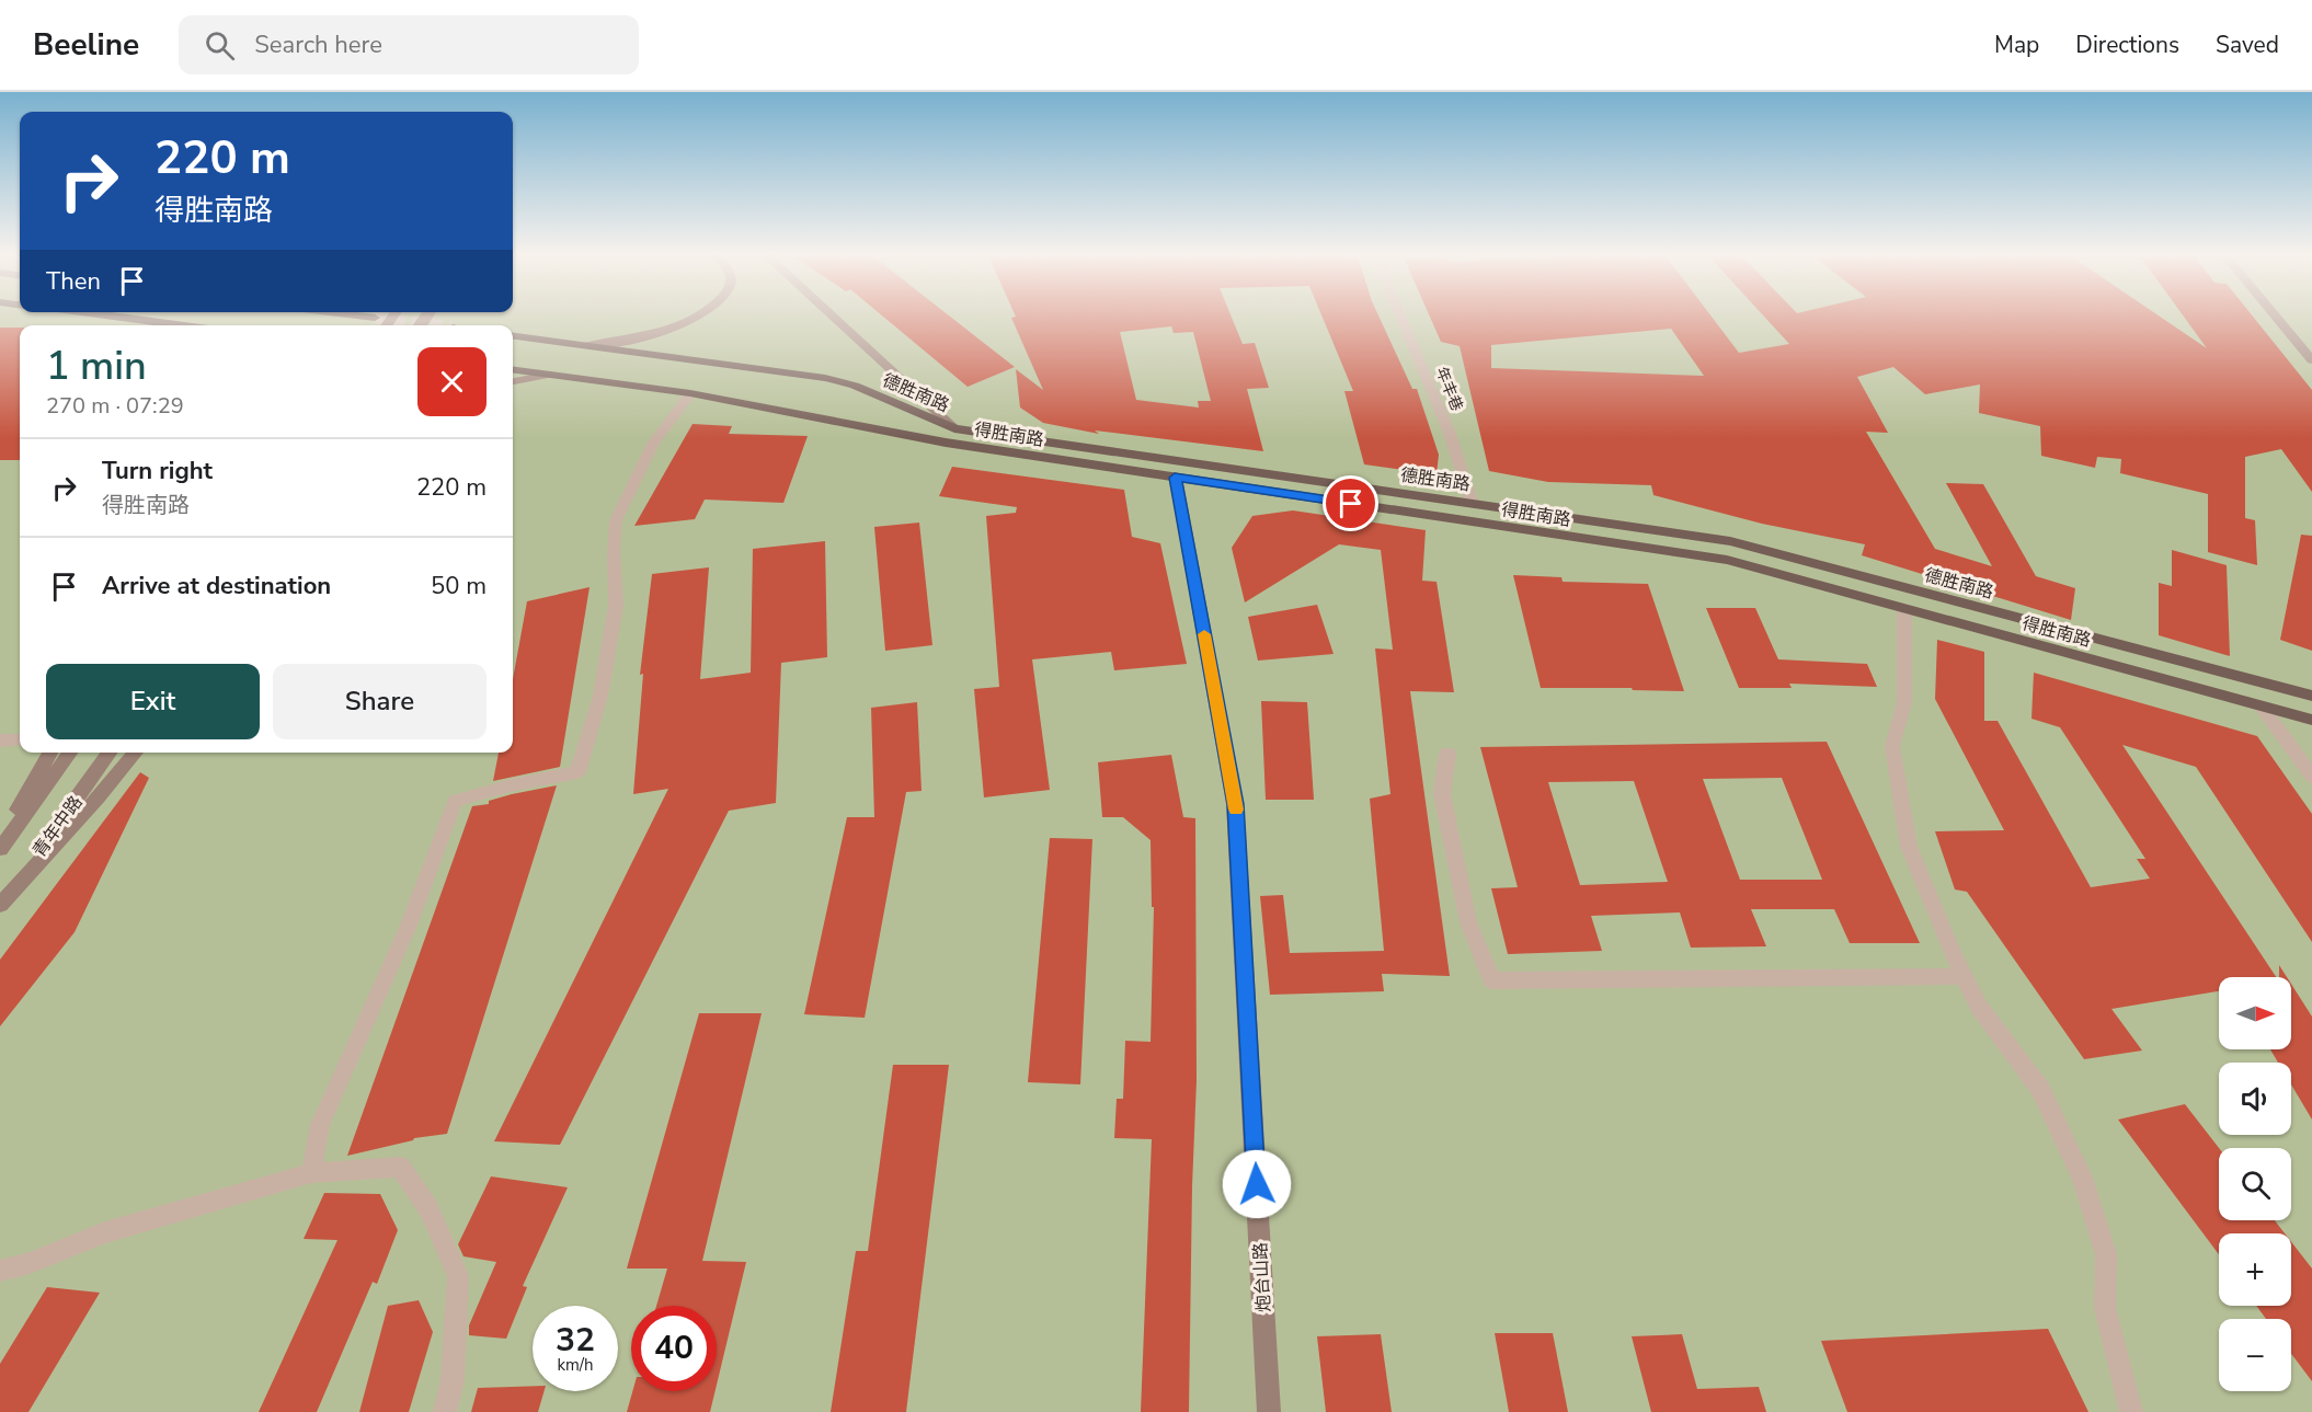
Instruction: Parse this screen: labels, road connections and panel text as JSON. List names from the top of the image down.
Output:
{
  "streets": {
    "main road": [
      "德胜南路",
      "得胜南路",
      "青年中路",
      "炮台山路"
    ],
    "street": ["年丰巷"]
  },
  "crossings": [
    ["年丰巷", "德胜南路"],
    ["得胜南路", "炮台山路"]
  ],
  "north": "right",
  "page": {
    "header": "Beeline",
    "search": "Search here",
    "nav": ["Map", "Directions", "Saved"],
    "turn": ["220 m", "得胜南路"],
    "then": "Then",
    "heading": ["1 min", "270 m · 07:29"],
    "list": [
      {
        "name": "Turn right",
        "note": "得胜南路",
        "value": "220 m"
      },
      {
        "name": "Arrive at destination",
        "value": "50 m"
      }
    ],
    "buttons": ["Exit", "Share"],
    "map_buttons": ["+", "−"],
    "speed": "32 km/h",
    "limit": "40"
  }
}
